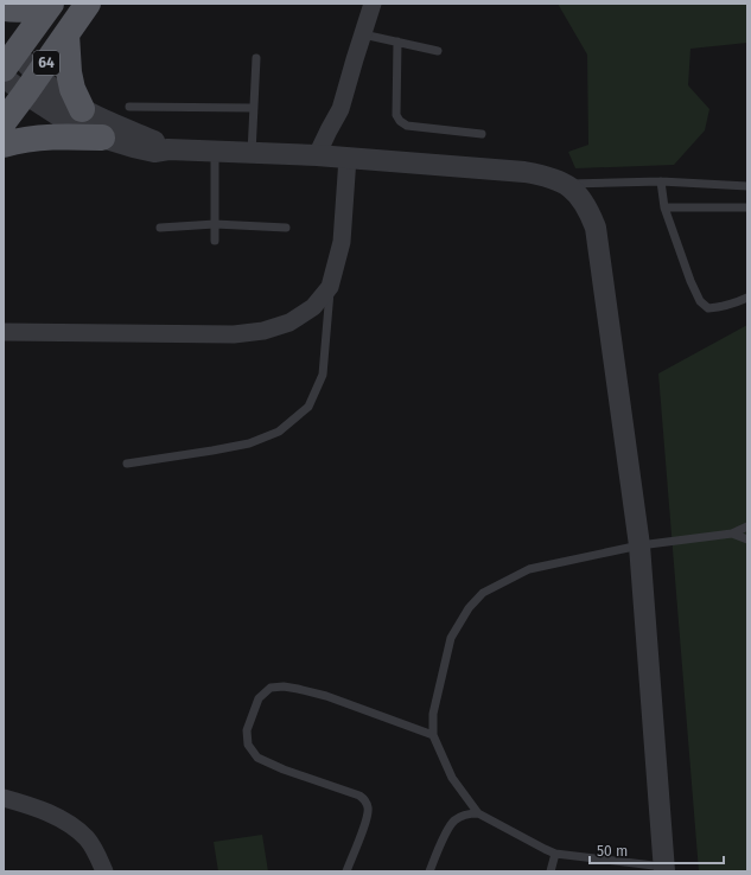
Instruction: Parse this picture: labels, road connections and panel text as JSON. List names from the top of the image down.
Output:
{
  "streets": {
    "main road": ["64"]
  },
  "scale_bar": "50 m"
}
